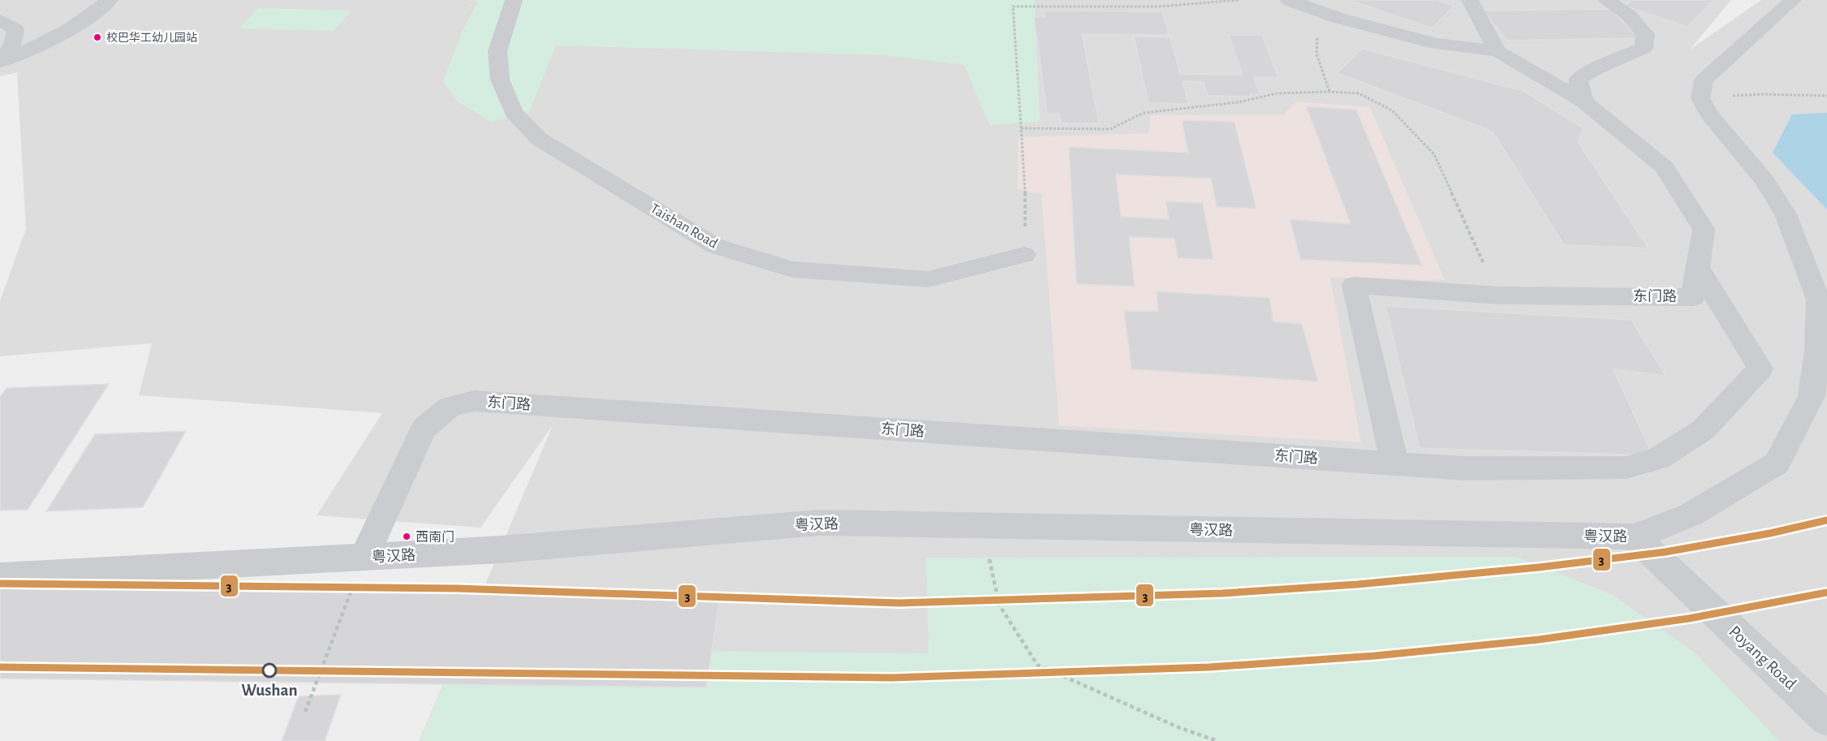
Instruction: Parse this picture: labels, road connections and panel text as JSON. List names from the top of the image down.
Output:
{
  "streets": {
    "street": [
      "Taishan Road",
      "东门路",
      "粤汉路",
      "Poyang Road"
    ]
  },
  "crossings": [
    ["东门路", "粤汉路"],
    ["粤汉路", "Poyang Road"]
  ],
  "places": ["校巴华工幼儿园站", "西南门", "Wushan"],
  "lines": ["transit line 3"]
}
